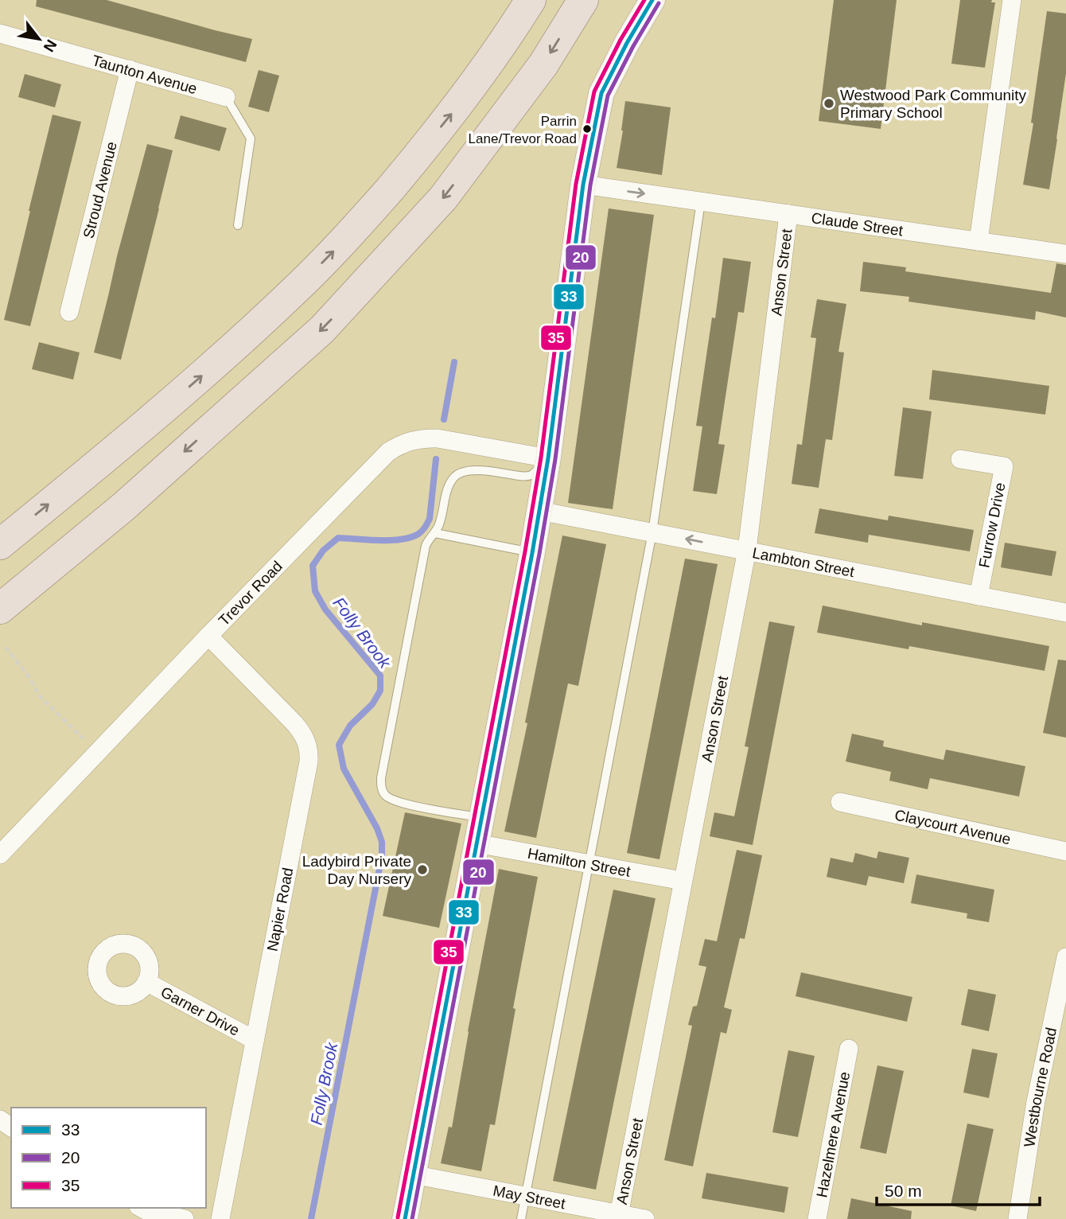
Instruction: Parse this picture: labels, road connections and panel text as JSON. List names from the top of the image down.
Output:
{
  "streets": {
    "street": [
      "Taunton Avenue",
      "Stroud Avenue",
      "Claude Street",
      "Anson Street",
      "Furrow Drive",
      "Lambton Street",
      "Trevor Road",
      "Claycourt Avenue",
      "Hamilton Street",
      "Napier Road",
      "Garner Drive",
      "Westbourne Road",
      "Hazelmere Avenue",
      "May Street"
    ]
  },
  "crossings": [
    ["Taunton Avenue", "Stroud Avenue"],
    ["Claude Street", "Anson Street"],
    ["Anson Street", "Lambton Street"],
    ["Anson Street", "Hamilton Street"],
    ["Anson Street", "May Street"],
    ["Furrow Drive", "Lambton Street"],
    ["Trevor Road", "Napier Road"],
    ["Napier Road", "Garner Drive"]
  ],
  "water": ["Folly Brook"],
  "places": ["Westwood Park Community Primary School", "Parrin Lane/Trevor Road", "Ladybird Private Day Nursery"],
  "lines": ["transit line 33", "transit line 35", "transit line 20"],
  "legend": ["33", "20", "35"],
  "scale_bar": "50 m",
  "north": "bottom right"
}
